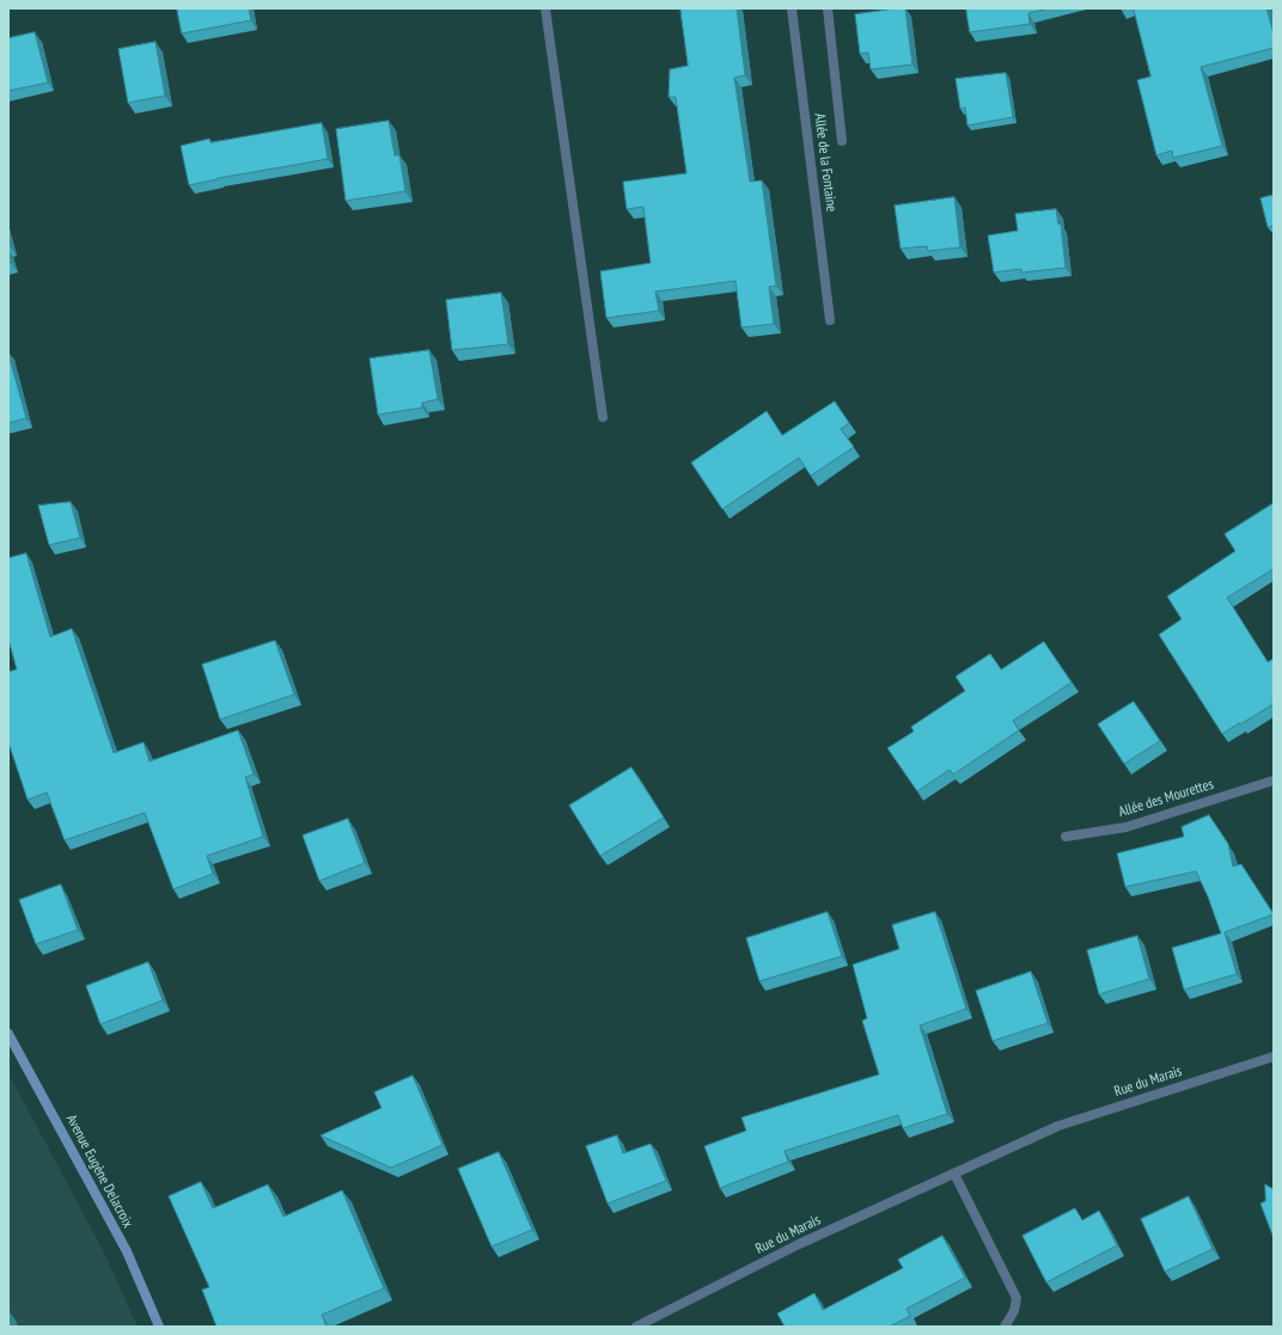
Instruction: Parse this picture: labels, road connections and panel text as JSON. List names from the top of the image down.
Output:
{
  "streets": {
    "main road": ["Avenue Eugène Delacroix"],
    "street": ["Allée de la Fontaine", "Allée des Mourettes", "Rue du Marais"]
  }
}
